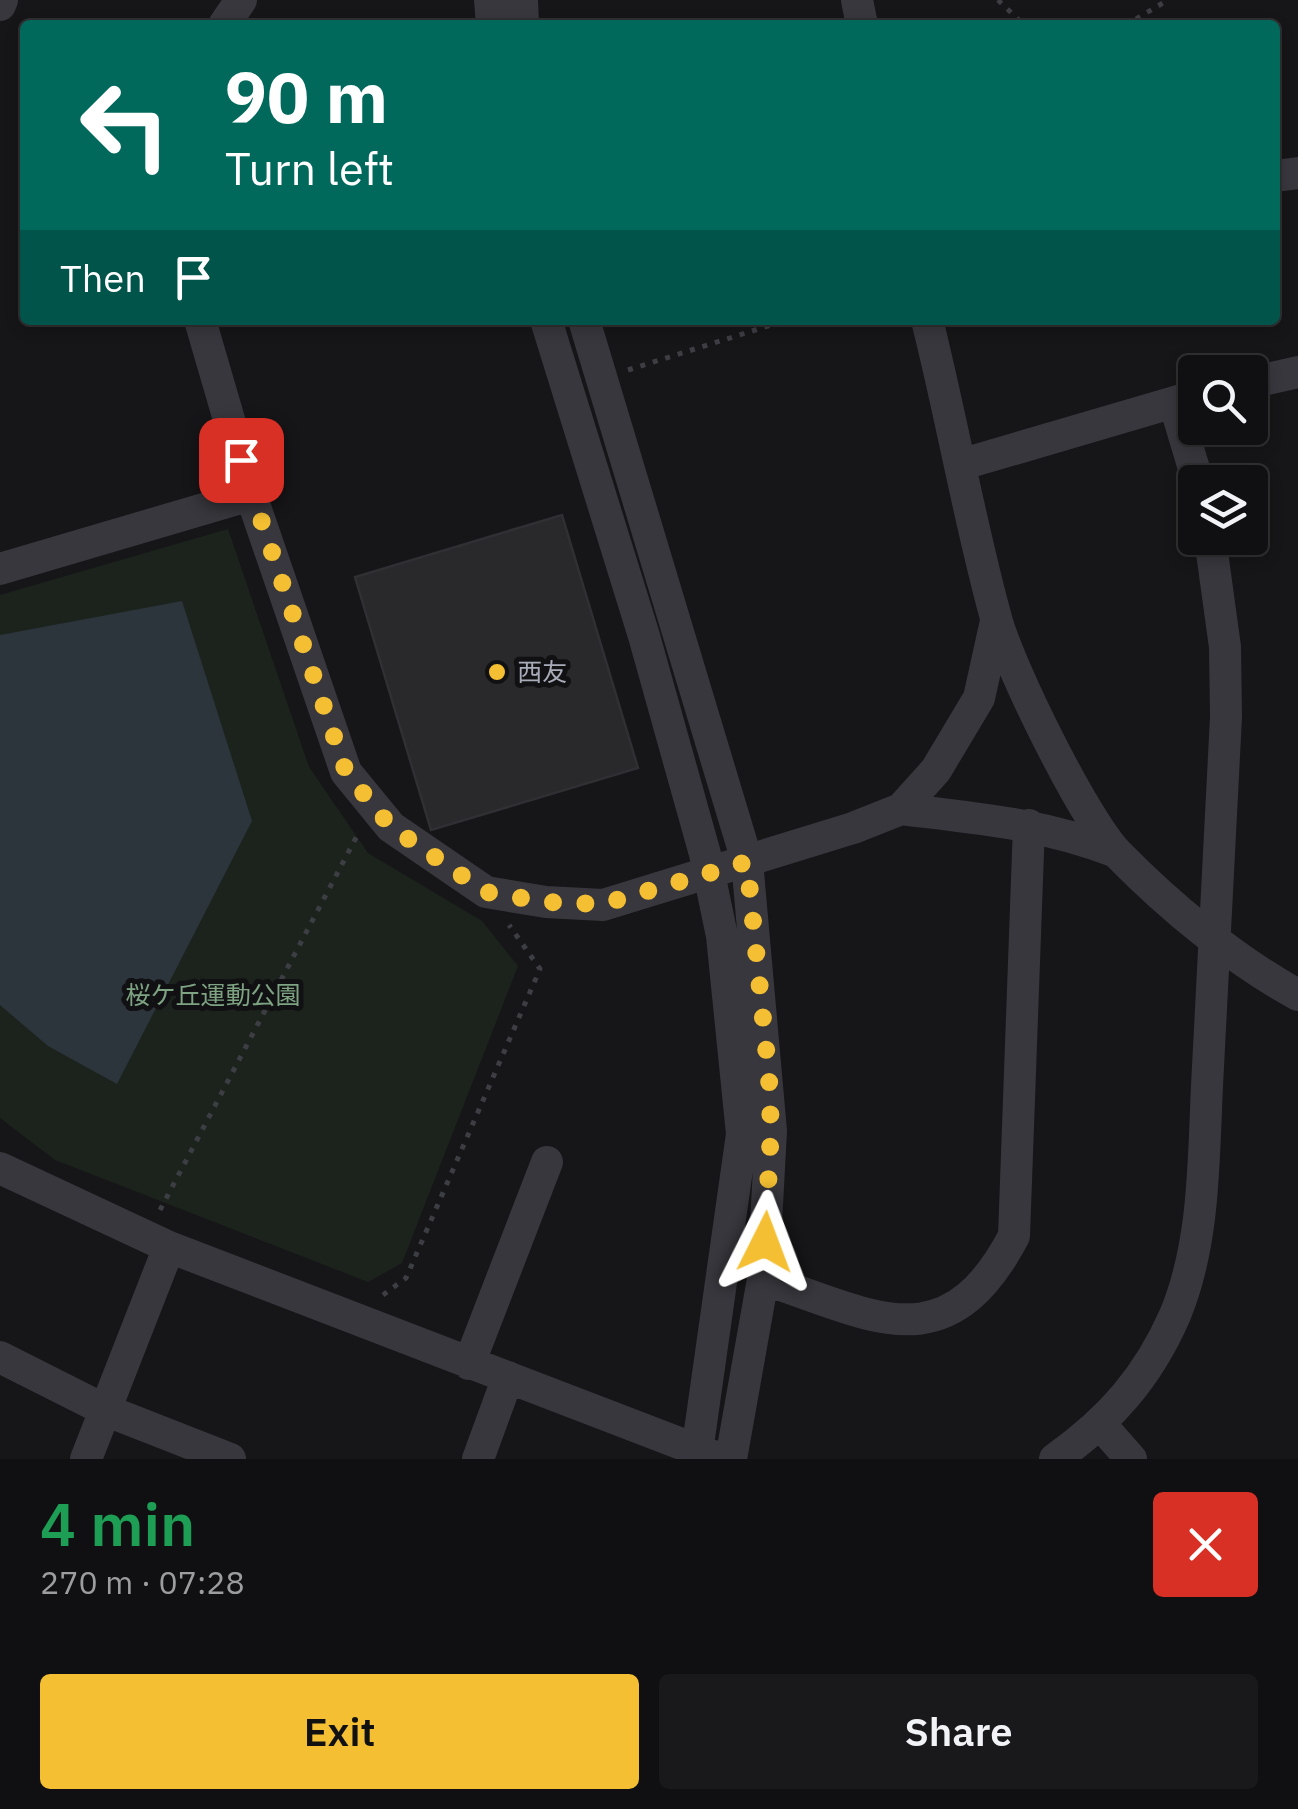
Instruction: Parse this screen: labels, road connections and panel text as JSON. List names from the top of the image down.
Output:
{
  "parks": ["桜ケ丘運動公園"],
  "places": ["西友"],
  "page": {
    "turn": ["90 m", "Turn left"],
    "then": "Then",
    "heading": ["4 min", "270 m · 07:28"],
    "buttons": ["Exit", "Share"]
  }
}
